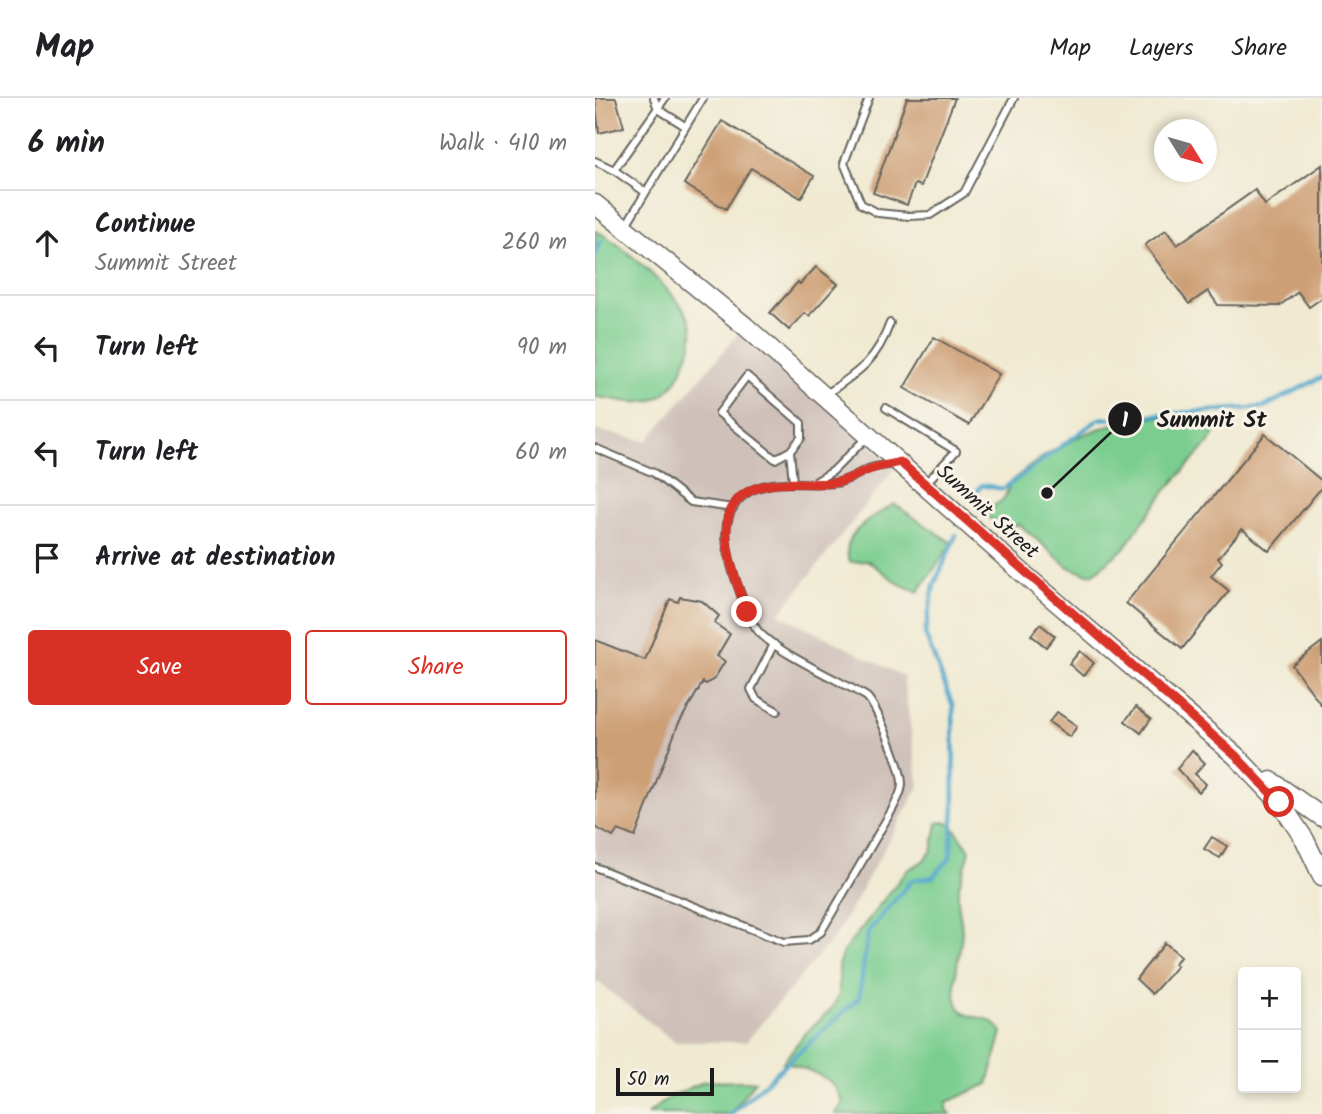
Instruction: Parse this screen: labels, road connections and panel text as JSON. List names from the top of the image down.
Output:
{
  "streets": {
    "main road": ["Summit Street"]
  },
  "places": ["Summit St"],
  "scale_bar": "50 m",
  "north": "bottom right",
  "page": {
    "header": "Map",
    "nav": ["Map", "Layers", "Share"],
    "heading": ["6 min", "Walk · 410 m"],
    "list": [
      ["Continue", "Summit Street", "260 m"],
      ["Turn left", "90 m"],
      ["Turn left", "60 m"],
      "Arrive at destination"
    ],
    "buttons": ["Save", "Share"],
    "map_buttons": ["+", "−"],
    "scale": "50 m"
  }
}
